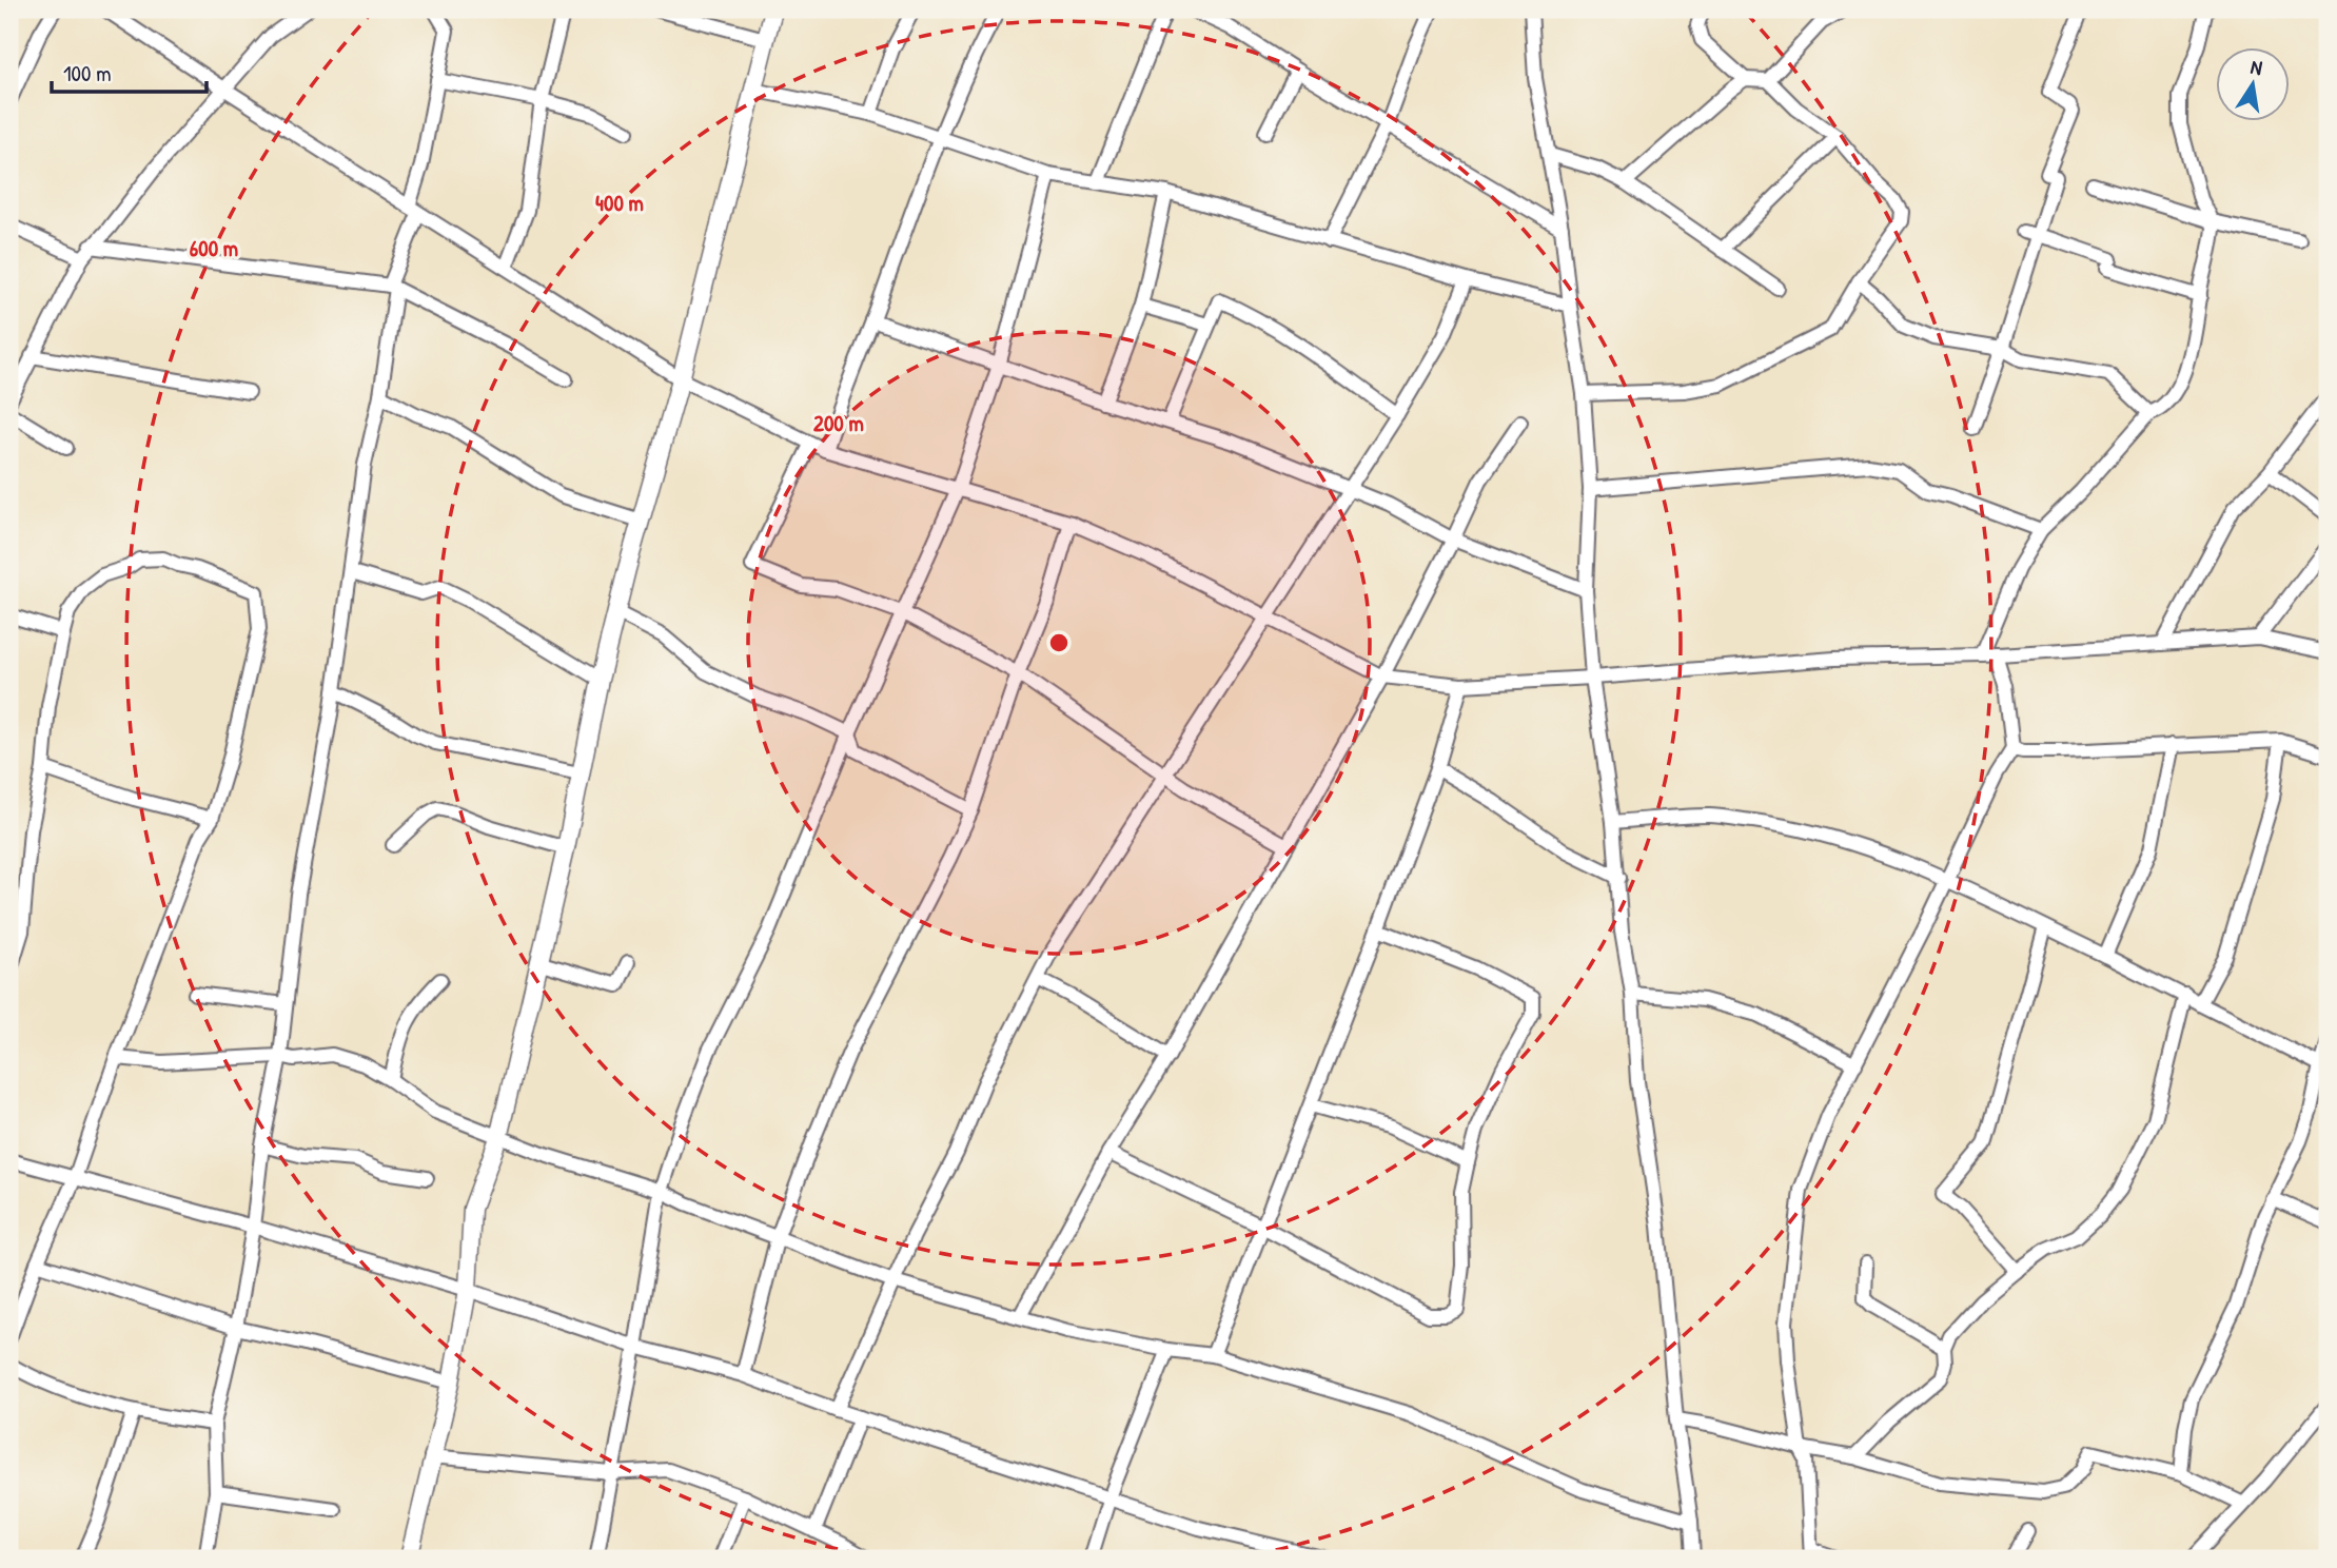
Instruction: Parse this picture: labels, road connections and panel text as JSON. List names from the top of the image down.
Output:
{
  "scale_bar": "100 m",
  "north": "top",
  "rings": ["400 m", "600 m", "200 m"]
}
